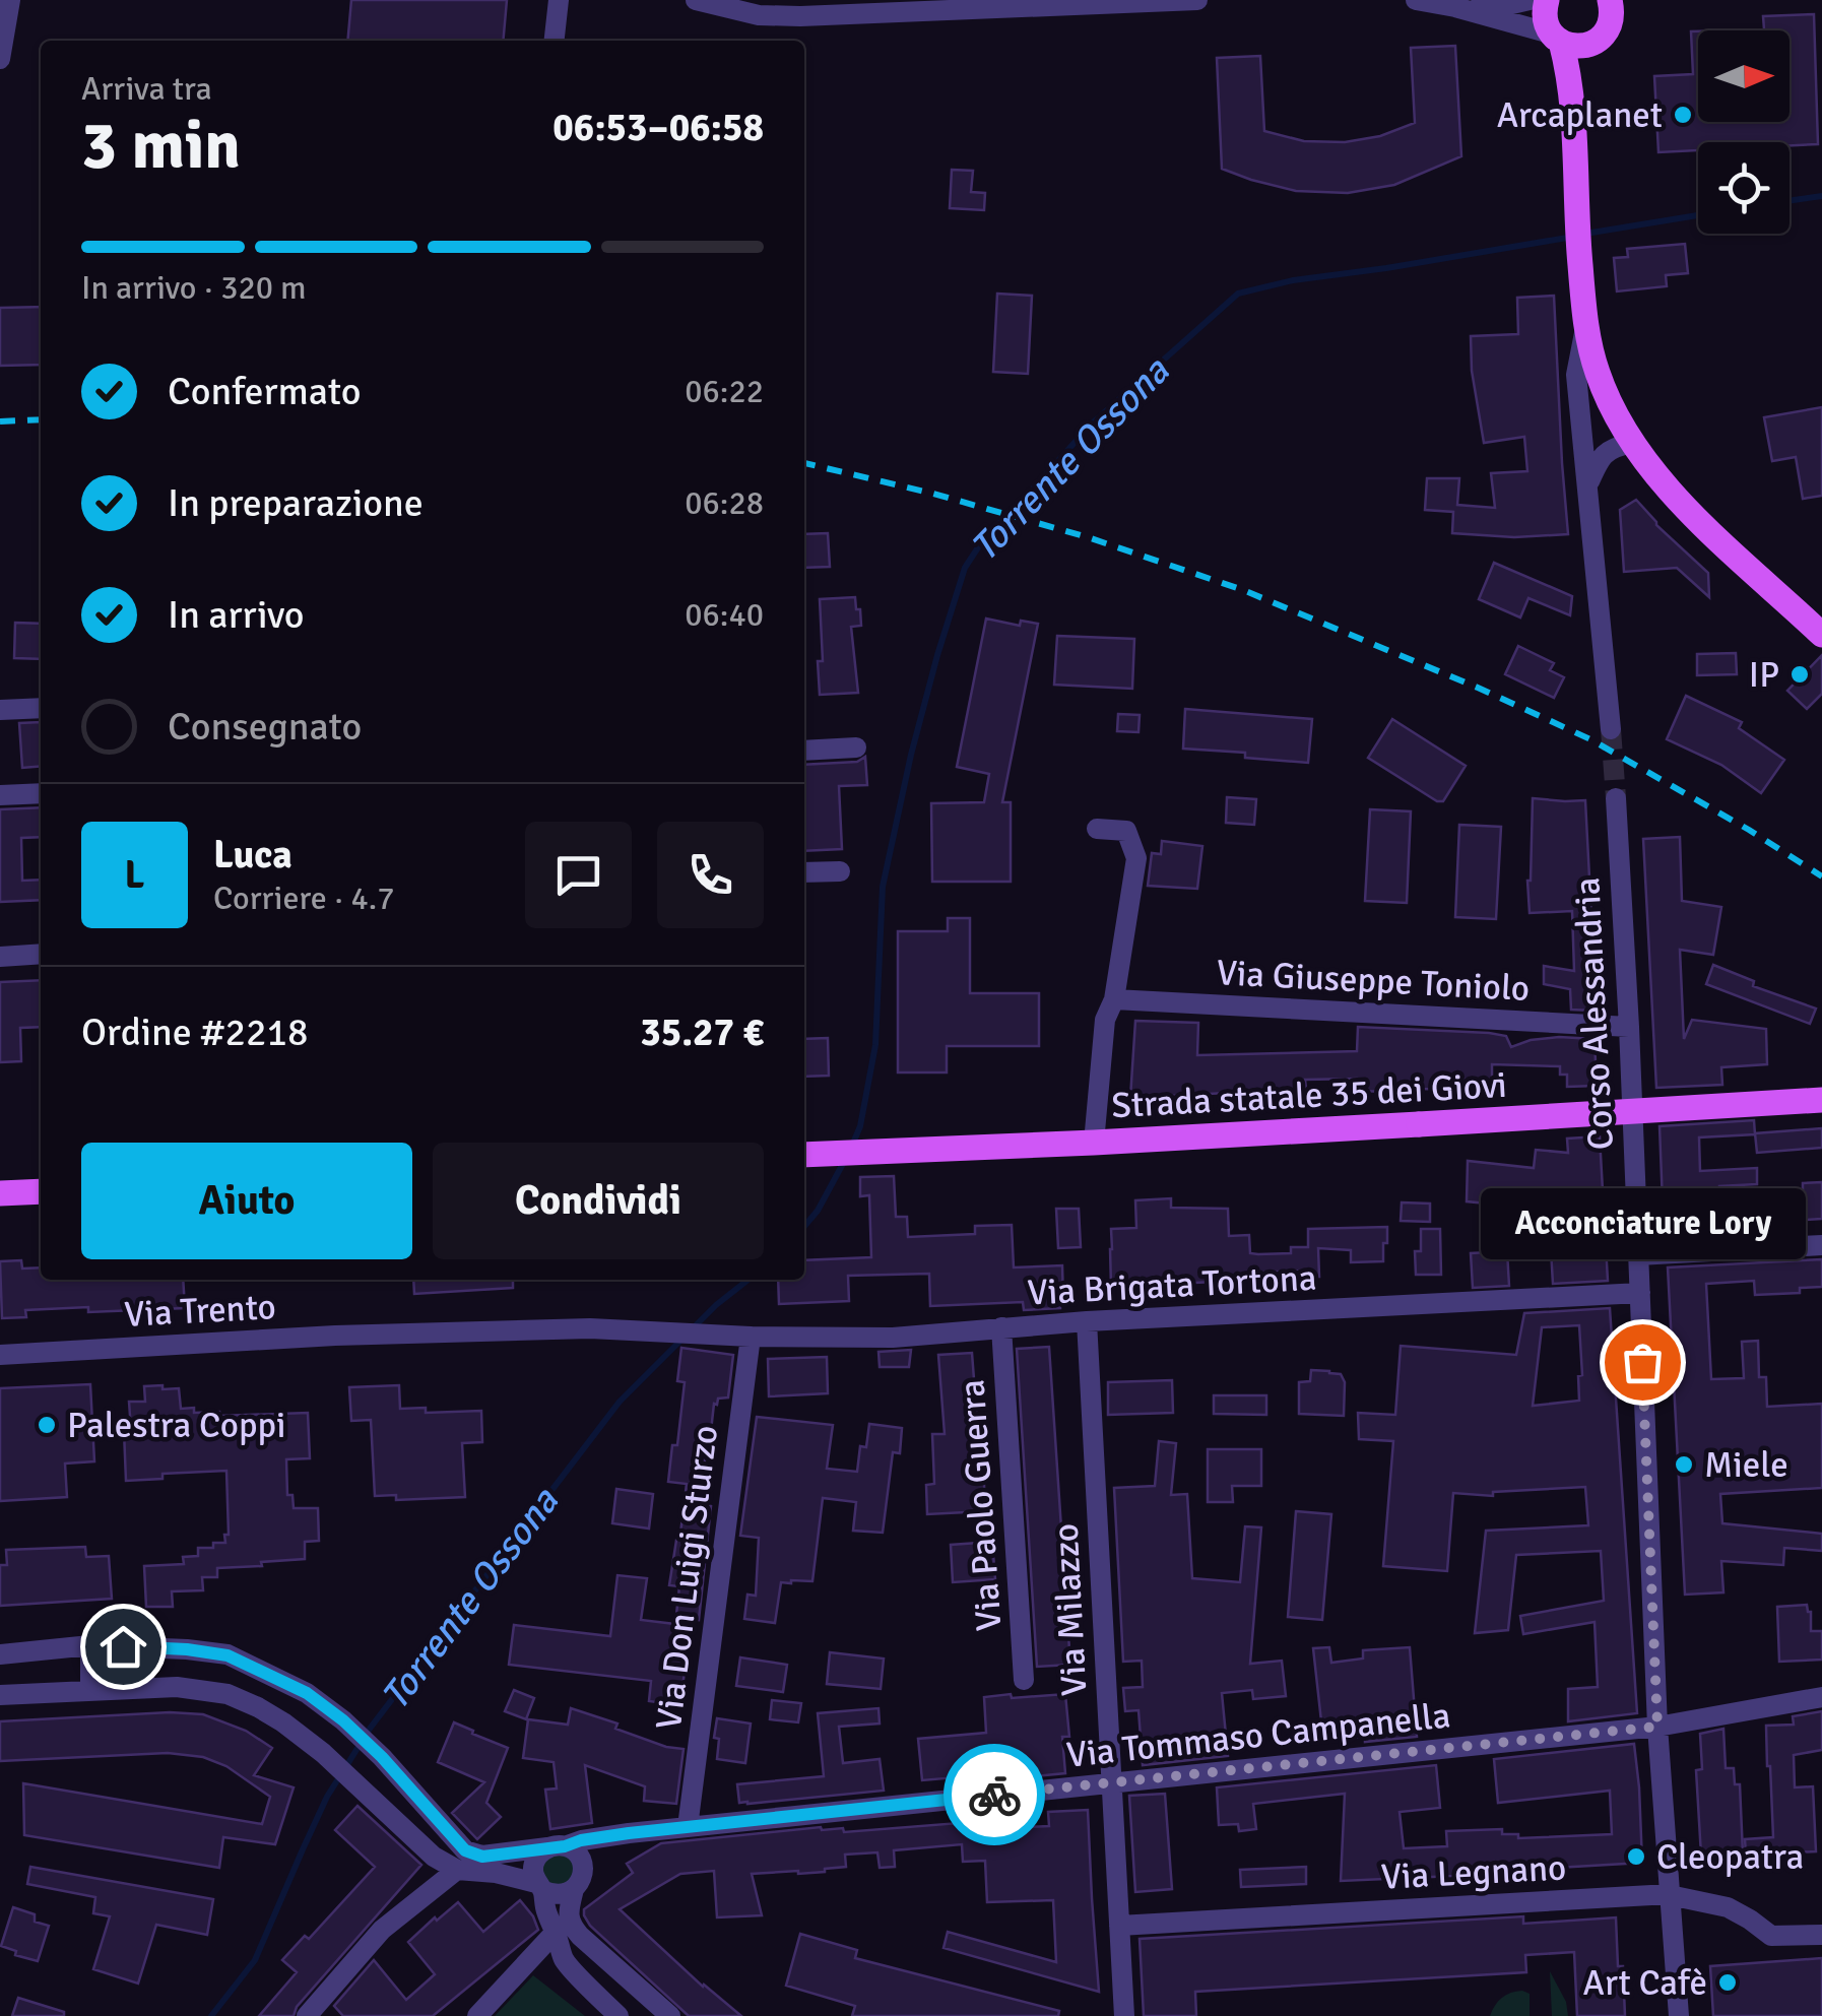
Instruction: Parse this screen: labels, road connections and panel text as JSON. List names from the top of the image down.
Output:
{
  "streets": {
    "main road": ["Strada statale 35 dei Giovi"],
    "street": [
      "Via Giuseppe Toniolo",
      "Corso Alessandria",
      "Via Brigata Tortona",
      "Via Trento",
      "Via Paolo Guerra",
      "Via Don Luigi Sturzo",
      "Via Milazzo",
      "Via Tommaso Campanella",
      "Via Legnano"
    ]
  },
  "crossings": [
    ["Via Giuseppe Toniolo", "Corso Alessandria"],
    ["Corso Alessandria", "Via Brigata Tortona"],
    ["Corso Alessandria", "Via Tommaso Campanella"],
    ["Corso Alessandria", "Via Legnano"],
    ["Via Brigata Tortona", "Via Trento"],
    ["Via Brigata Tortona", "Via Paolo Guerra"],
    ["Via Brigata Tortona", "Via Don Luigi Sturzo"],
    ["Via Brigata Tortona", "Via Milazzo"],
    ["Via Don Luigi Sturzo", "Via Tommaso Campanella"],
    ["Via Milazzo", "Via Tommaso Campanella"],
    ["Via Milazzo", "Via Legnano"]
  ],
  "water": ["Torrente Ossona"],
  "places": [
    "Arcaplanet",
    "IP",
    "Acconciature Lory",
    "Palestra Coppi",
    "Miele",
    "Cleopatra",
    "Art Cafè"
  ],
  "north": "right",
  "page": {
    "heading": ["3 min", "Arriva tra", "06:53–06:58"],
    "panel": [
      "Luca",
      "Corriere · 4.7",
      "Ordine #2218",
      "35.27 €"
    ],
    "bar": "In arrivo · 320 m",
    "list": [
      ["Confermato", "06:22"],
      ["In preparazione", "06:28"],
      ["In arrivo", "06:40"],
      "Consegnato"
    ],
    "round": "L",
    "buttons": ["Aiuto", "Condividi"],
    "bubble": "Acconciature Lory"
  }
}
